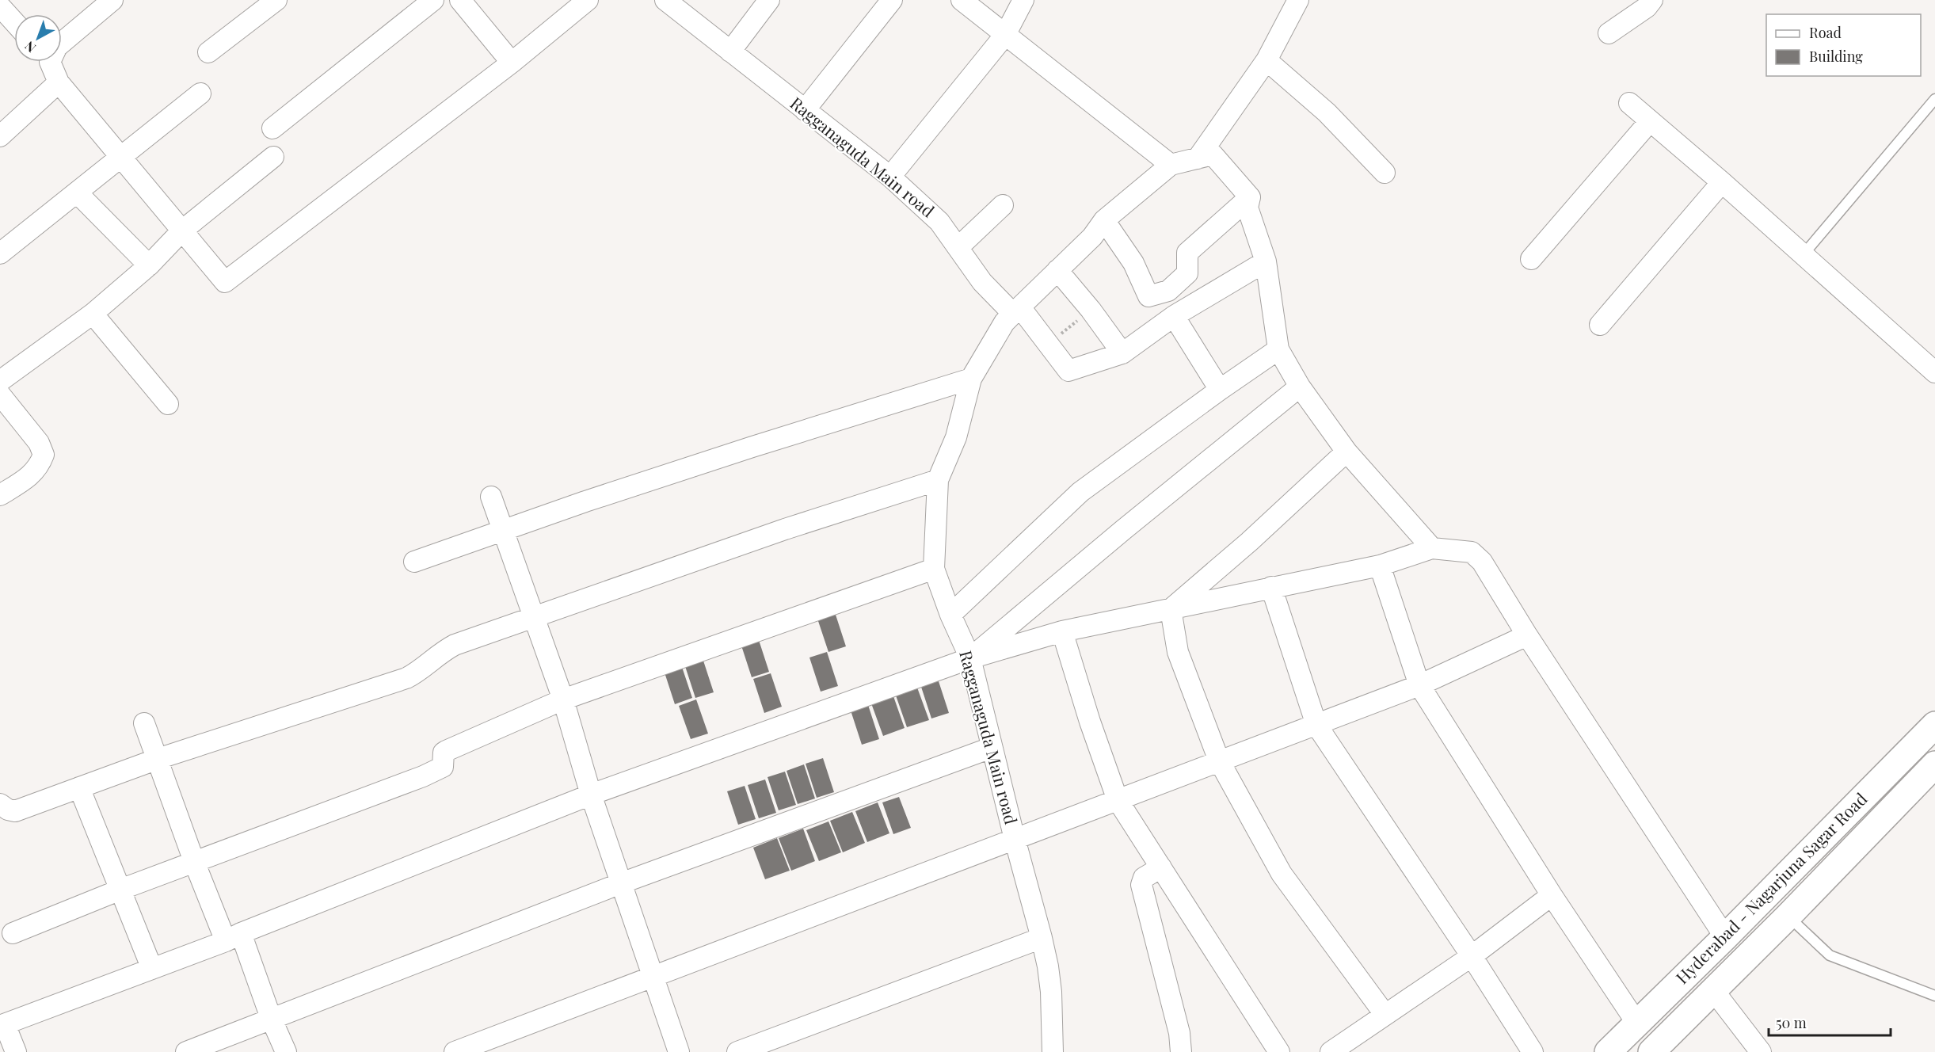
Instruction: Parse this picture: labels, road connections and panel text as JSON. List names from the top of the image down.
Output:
{
  "streets": {
    "main road": ["Hyderabad - Nagarjuna Sagar Road"],
    "street": ["Ragganaguda Main road"]
  },
  "legend": ["Road", "Building"],
  "scale_bar": "50 m",
  "north": "bottom left"
}
